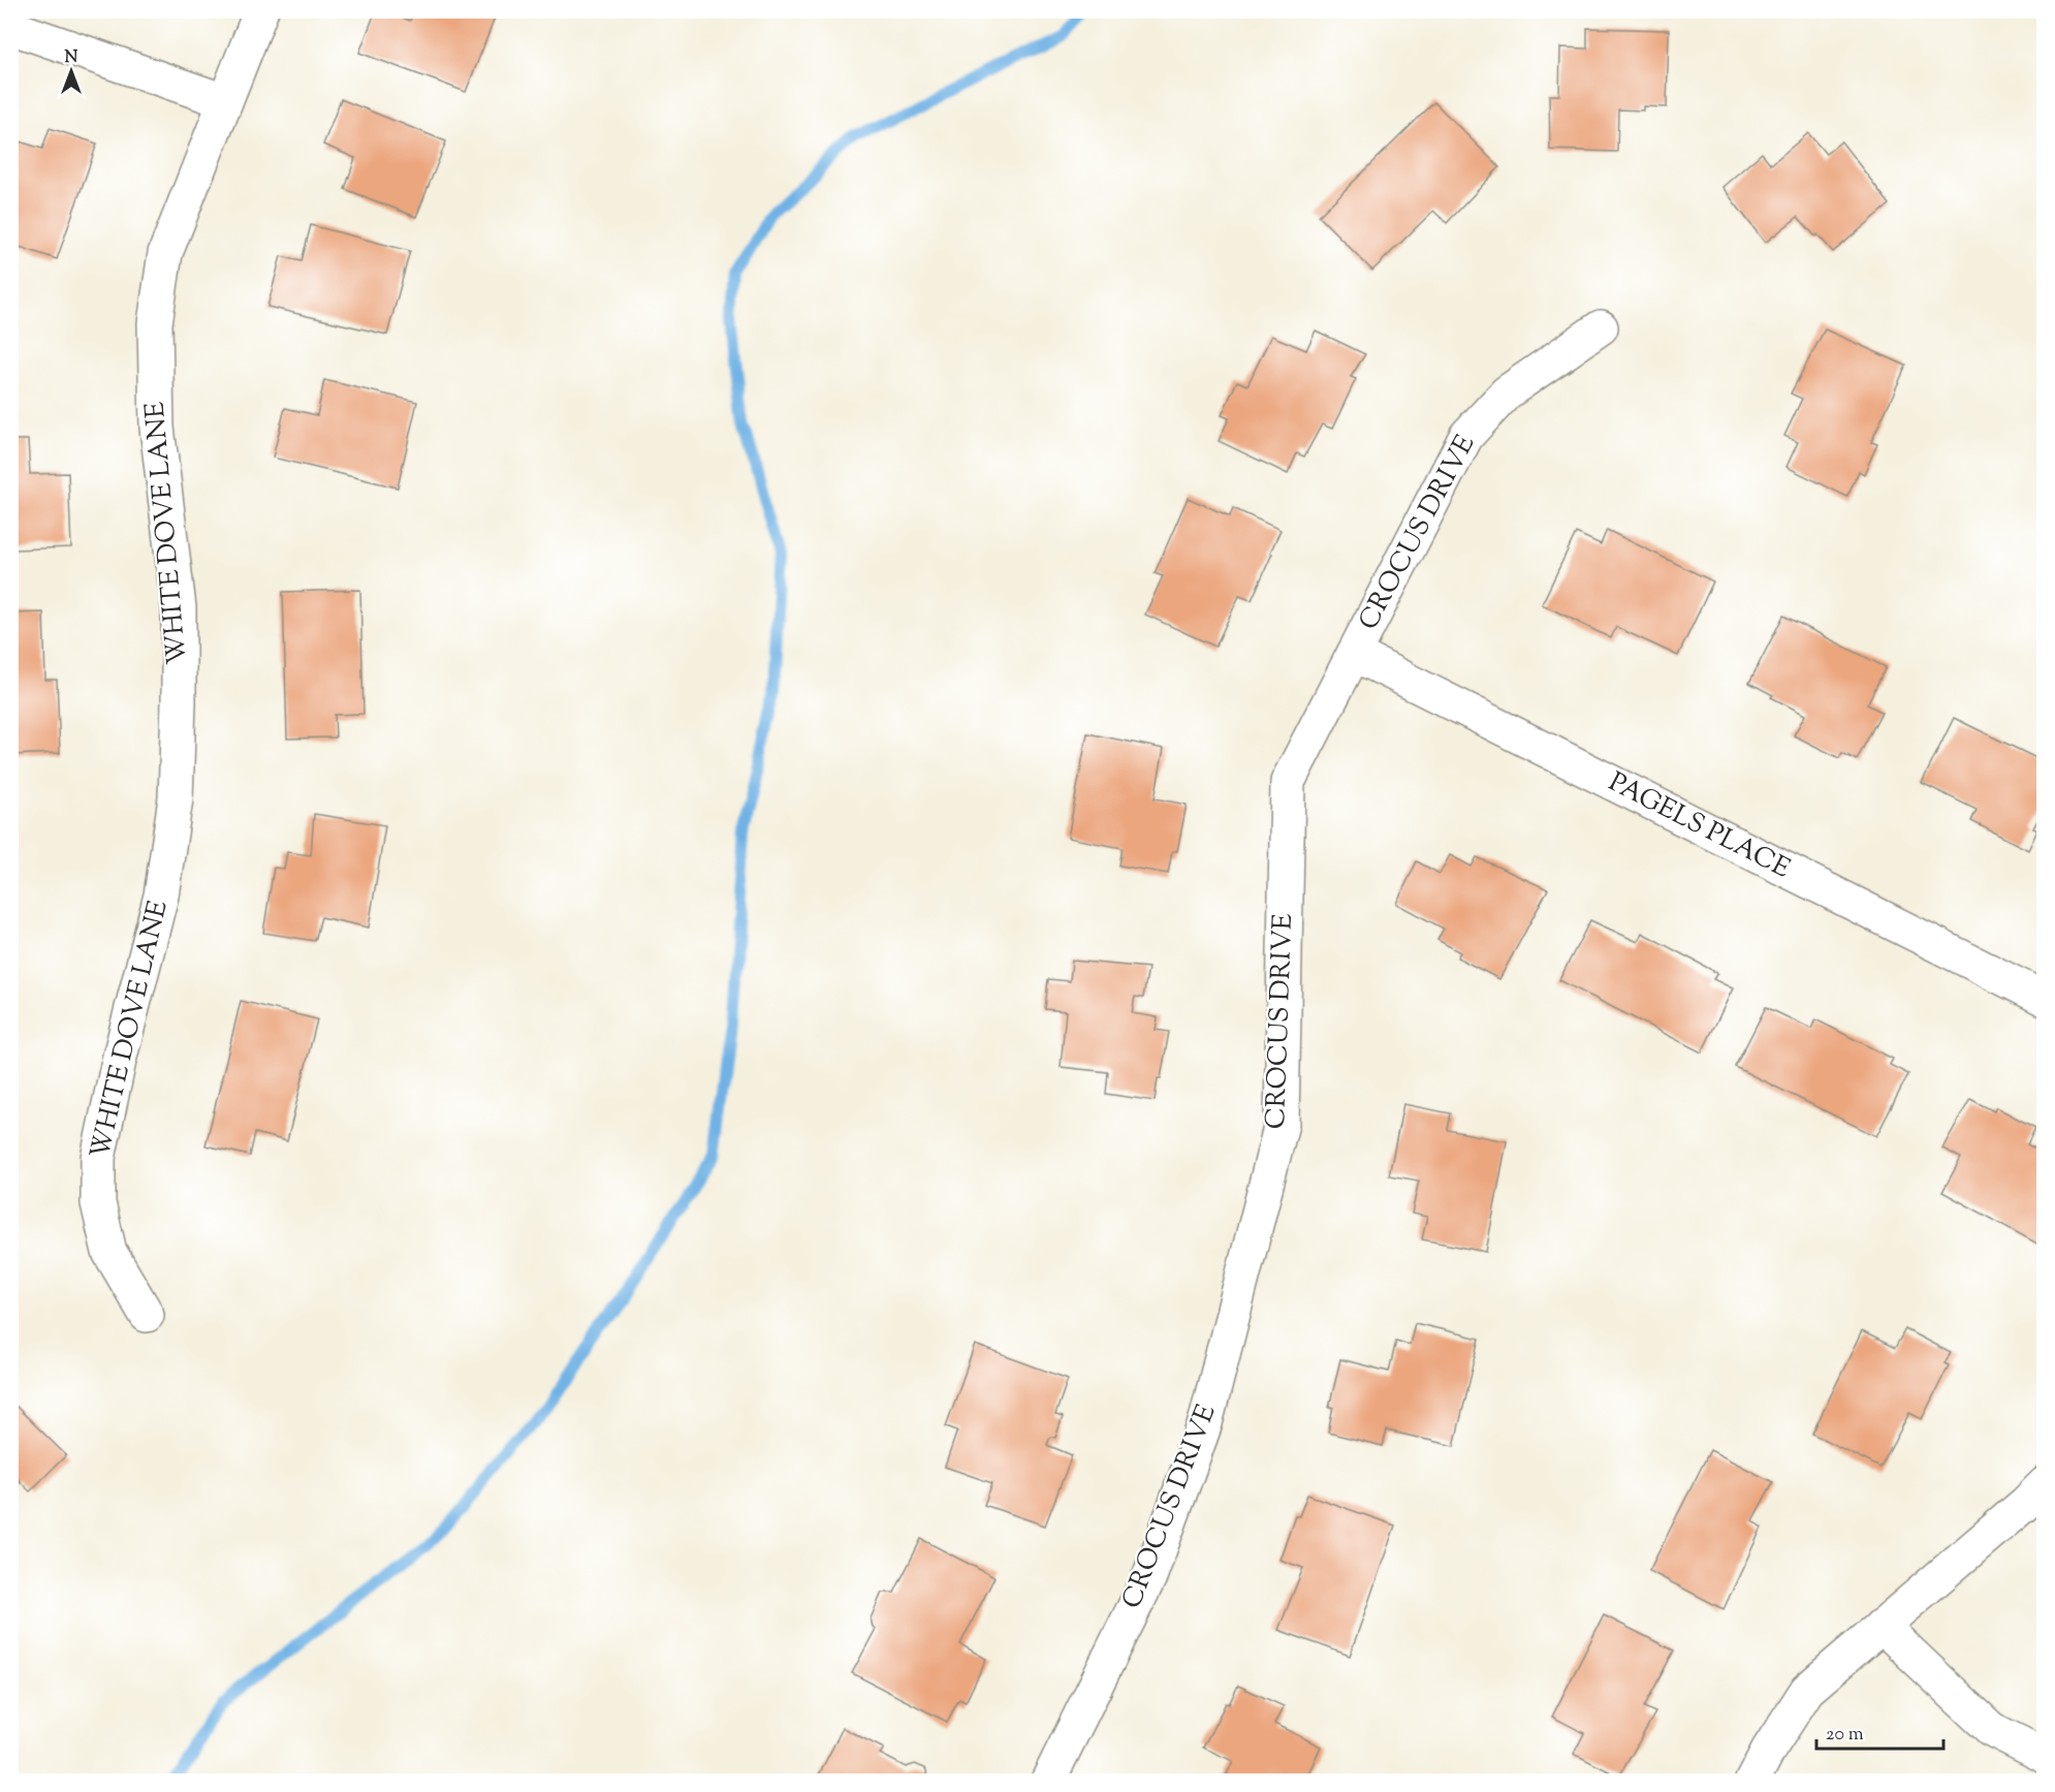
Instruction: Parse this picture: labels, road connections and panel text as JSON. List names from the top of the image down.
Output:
{
  "streets": {
    "street": ["WHITE DOVE LANE", "CROCUS DRIVE", "PAGELS PLACE"]
  },
  "crossings": [
    ["CROCUS DRIVE", "PAGELS PLACE"]
  ],
  "scale_bar": "20 m",
  "north": "top"
}
